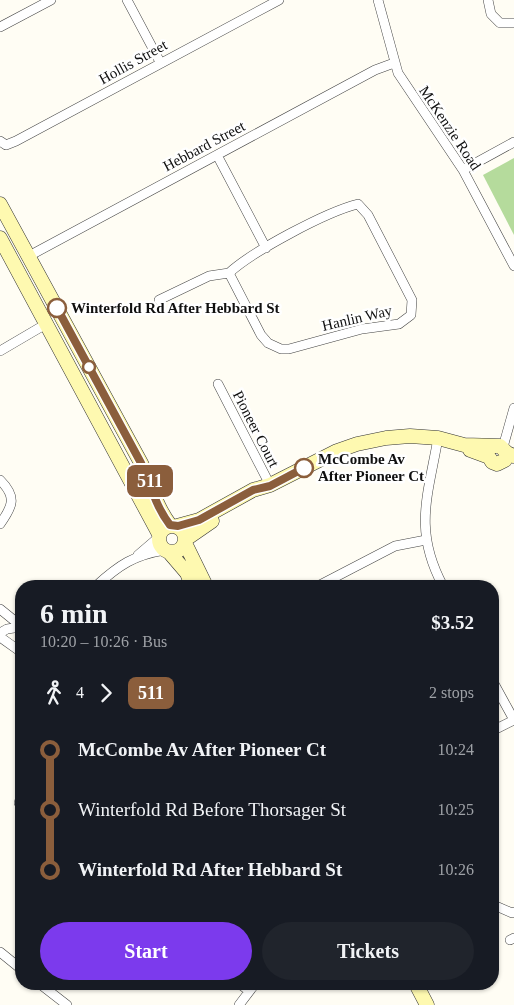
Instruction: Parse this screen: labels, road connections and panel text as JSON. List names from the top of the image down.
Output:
{
  "streets": {
    "street": [
      "Hollis Street",
      "McKenzie Road",
      "Hebbard Street",
      "Hanlin Way",
      "Pioneer Court"
    ]
  },
  "crossings": [
    ["McKenzie Road", "Hebbard Street"]
  ],
  "places": ["Winterfold Rd After Hebbard St", "McCombe Av After Pioneer Ct"],
  "lines": ["bus line 511"],
  "page": {
    "on_map": "511",
    "heading": ["6 min", "10:20 – 10:26 · Bus", "$3.52"],
    "legs": ["4", "511", "2 stops"],
    "list": [
      {
        "name": "McCombe Av After Pioneer Ct",
        "value": "10:24"
      },
      {
        "name": "Winterfold Rd Before Thorsager St",
        "value": "10:25"
      },
      {
        "name": "Winterfold Rd After Hebbard St",
        "value": "10:26"
      }
    ],
    "buttons": ["Start", "Tickets"]
  }
}
